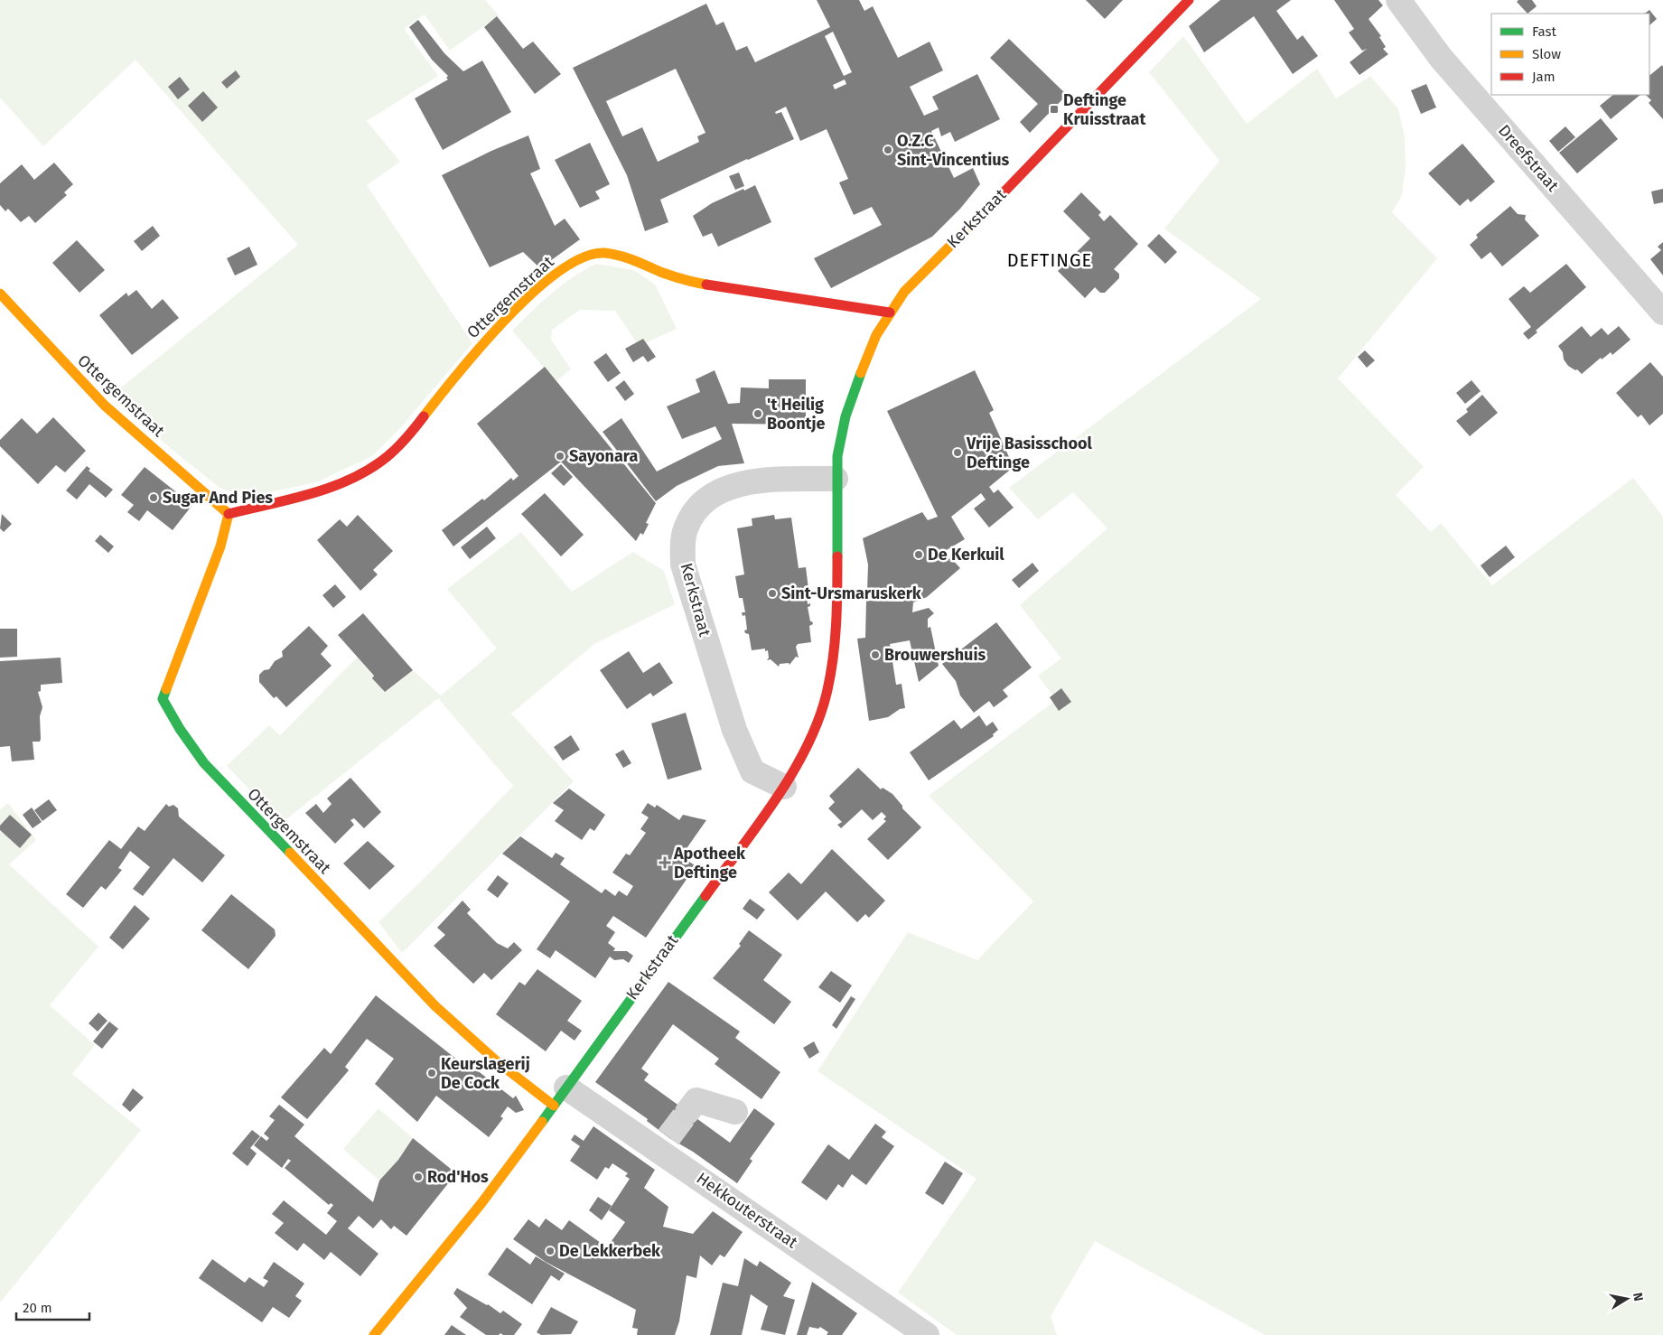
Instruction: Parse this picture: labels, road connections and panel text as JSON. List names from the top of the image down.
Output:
{
  "streets": {
    "street": [
      "Dreefstraat",
      "Kerkstraat",
      "Ottergemstraat",
      "Hekkouterstraat"
    ]
  },
  "crossings": [
    ["Kerkstraat", "Ottergemstraat"],
    ["Kerkstraat", "Hekkouterstraat"],
    ["Ottergemstraat", "Hekkouterstraat"]
  ],
  "districts": ["DEFTINGE"],
  "places": {
    "transit": ["Deftinge Kruisstraat"],
    "other": [
      "O.Z.C Sint-Vincentius",
      "'t Heilig Boontje",
      "Vrije Basisschool Deftinge",
      "Sayonara",
      "Sugar And Pies",
      "De Kerkuil",
      "Sint-Ursmaruskerk",
      "Brouwershuis",
      "Keurslagerij De Cock",
      "Rod'Hos",
      "De Lekkerbek"
    ],
    "health": ["Apotheek Deftinge"]
  },
  "legend": ["Fast", "Slow", "Jam"],
  "scale_bar": "20 m",
  "north": "right"
}
